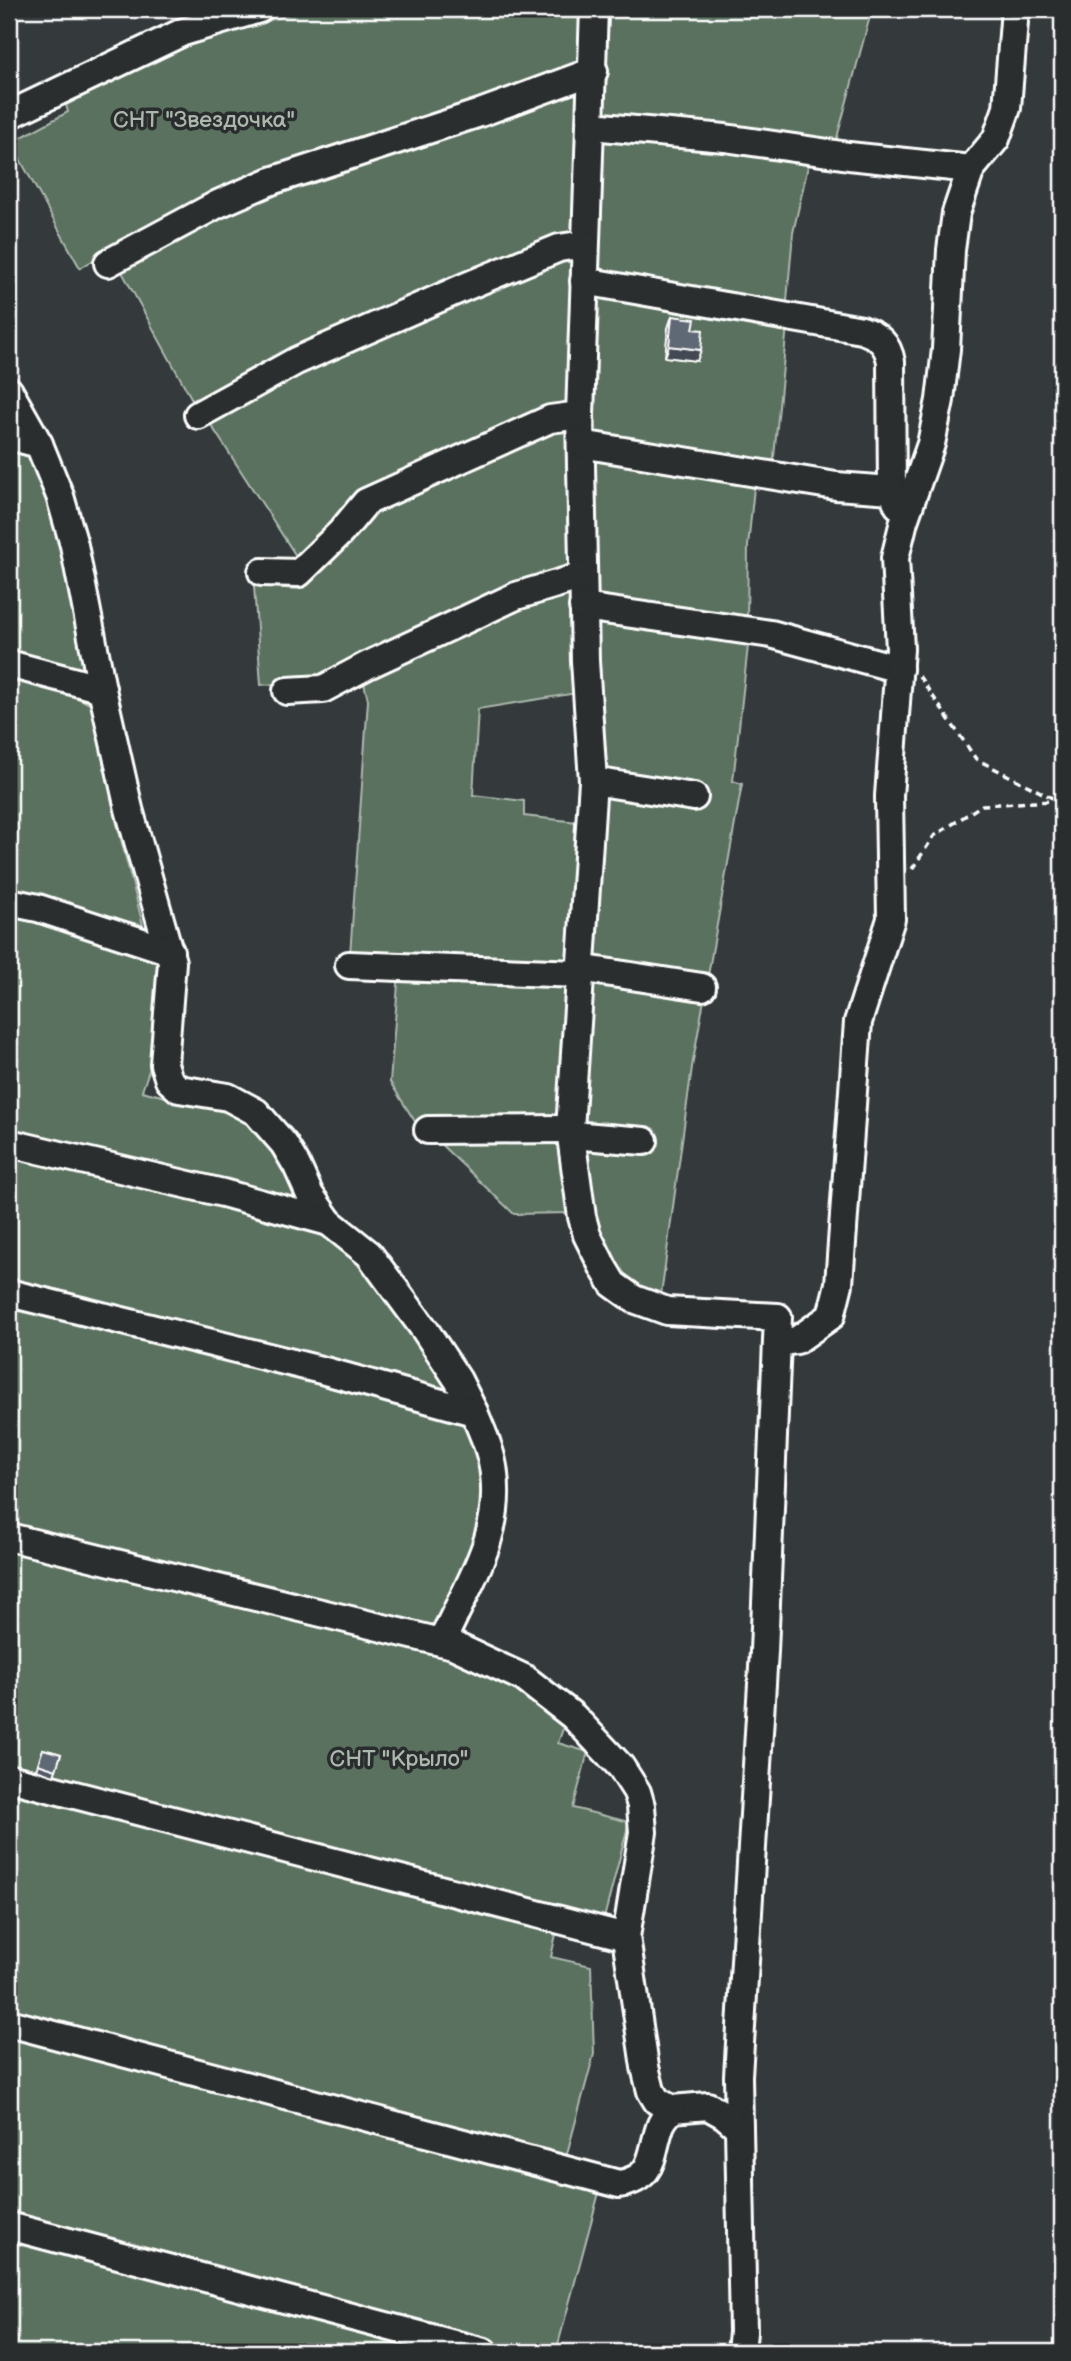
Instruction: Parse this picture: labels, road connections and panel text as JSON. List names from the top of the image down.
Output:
{
  "parks": ["СНТ \"Звездочка\"", "СНТ \"Крыло\""]
}
